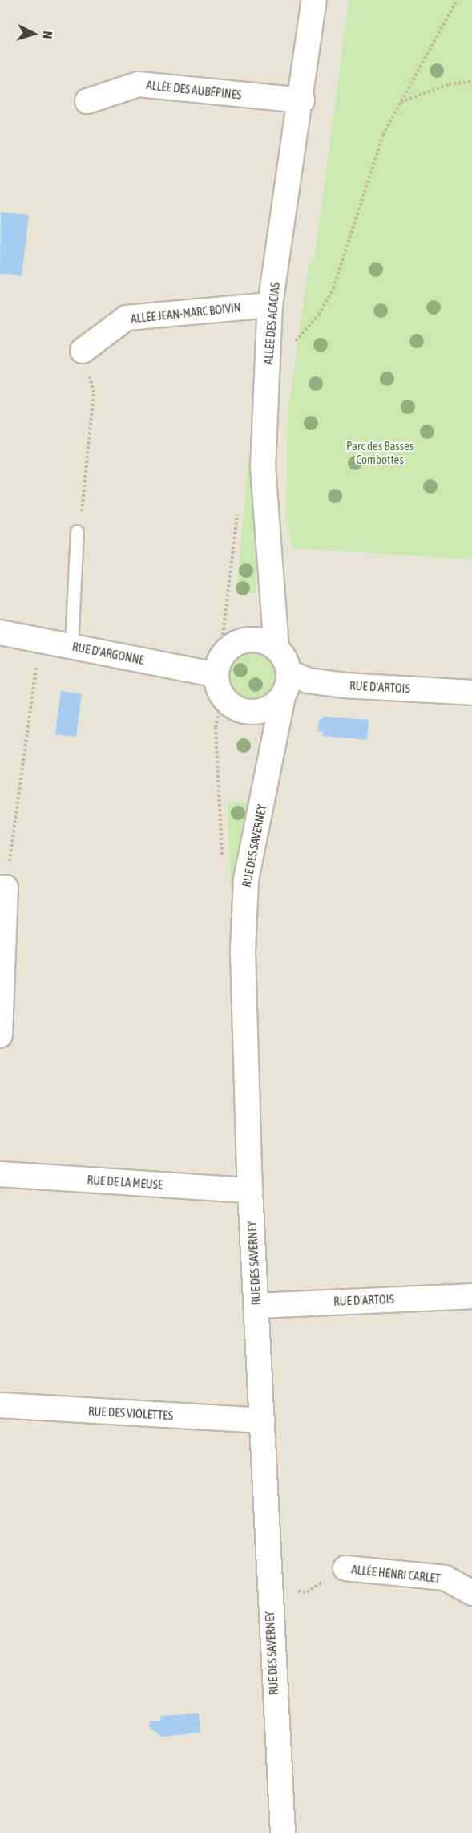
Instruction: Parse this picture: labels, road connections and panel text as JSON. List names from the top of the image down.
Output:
{
  "streets": {
    "street": [
      "ALLÉE DES AUBÉPINES",
      "ALLÉE JEAN-MARC BOIVIN",
      "ALLÉE DES ACACIAS",
      "RUE D'ARGONNE",
      "RUE D'ARTOIS",
      "RUE DES SAVERNEY",
      "RUE DE LA MEUSE",
      "RUE DES VIOLETTES",
      "ALLÉE HENRI CARLET"
    ]
  },
  "crossings": [
    ["ALLÉE DES AUBÉPINES", "ALLÉE DES ACACIAS"],
    ["ALLÉE JEAN-MARC BOIVIN", "ALLÉE DES ACACIAS"],
    ["ALLÉE DES ACACIAS", "RUE D'ARGONNE"],
    ["ALLÉE DES ACACIAS", "RUE D'ARTOIS"],
    ["ALLÉE DES ACACIAS", "RUE DES SAVERNEY"],
    ["RUE D'ARGONNE", "RUE D'ARTOIS"],
    ["RUE D'ARGONNE", "RUE DES SAVERNEY"],
    ["RUE D'ARTOIS", "RUE DES SAVERNEY"],
    ["RUE DES SAVERNEY", "RUE DE LA MEUSE"],
    ["RUE DES SAVERNEY", "RUE DES VIOLETTES"]
  ],
  "parks": ["Parc des Basses Combottes"],
  "north": "right"
}
